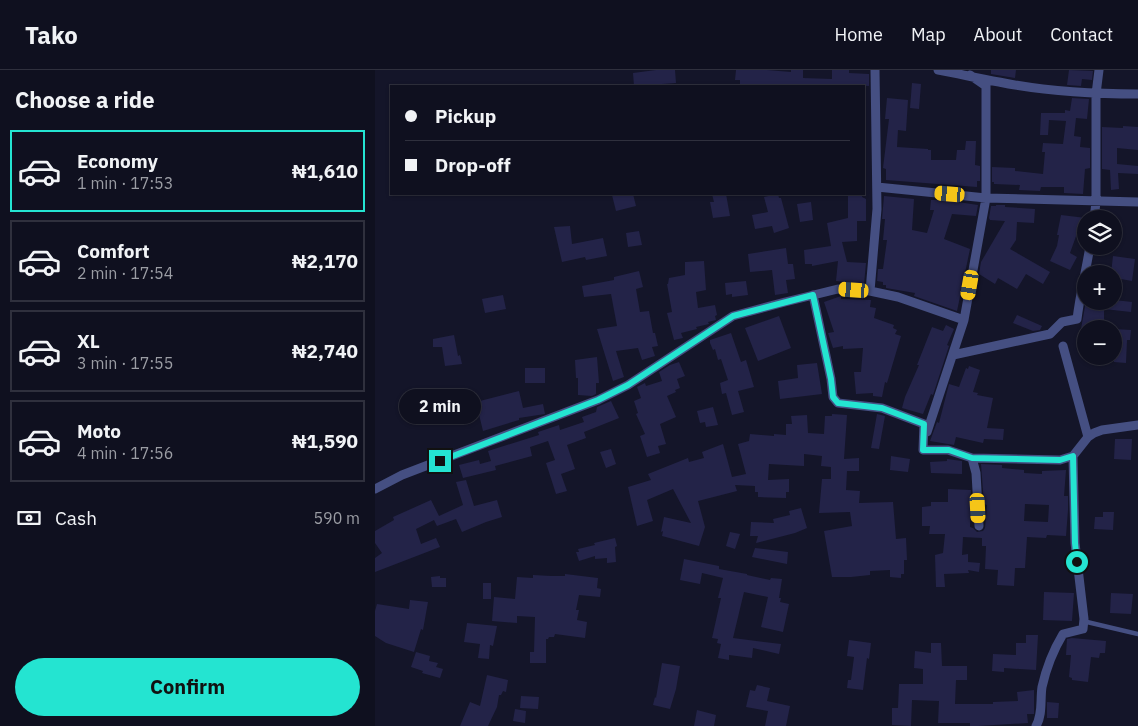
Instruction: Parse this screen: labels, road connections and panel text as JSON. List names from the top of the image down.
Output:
{
  "page": {
    "header": "Tako",
    "nav": [
      "Home",
      "Map",
      "About",
      "Contact"
    ],
    "heading": "Choose a ride",
    "banner": ["Pickup", "Drop-off"],
    "list": [
      {
        "name": "Economy",
        "note": "1 min · 17:53",
        "value": "₦1,610"
      },
      {
        "name": "Comfort",
        "note": "2 min · 17:54",
        "value": "₦2,170"
      },
      {
        "name": "XL",
        "note": "3 min · 17:55",
        "value": "₦2,740"
      },
      {
        "name": "Moto",
        "note": "4 min · 17:56",
        "value": "₦1,590"
      }
    ],
    "map_buttons": ["+", "−"],
    "bubble": "2 min",
    "pay": ["Cash", "590 m"],
    "buttons": "Confirm"
  }
}
